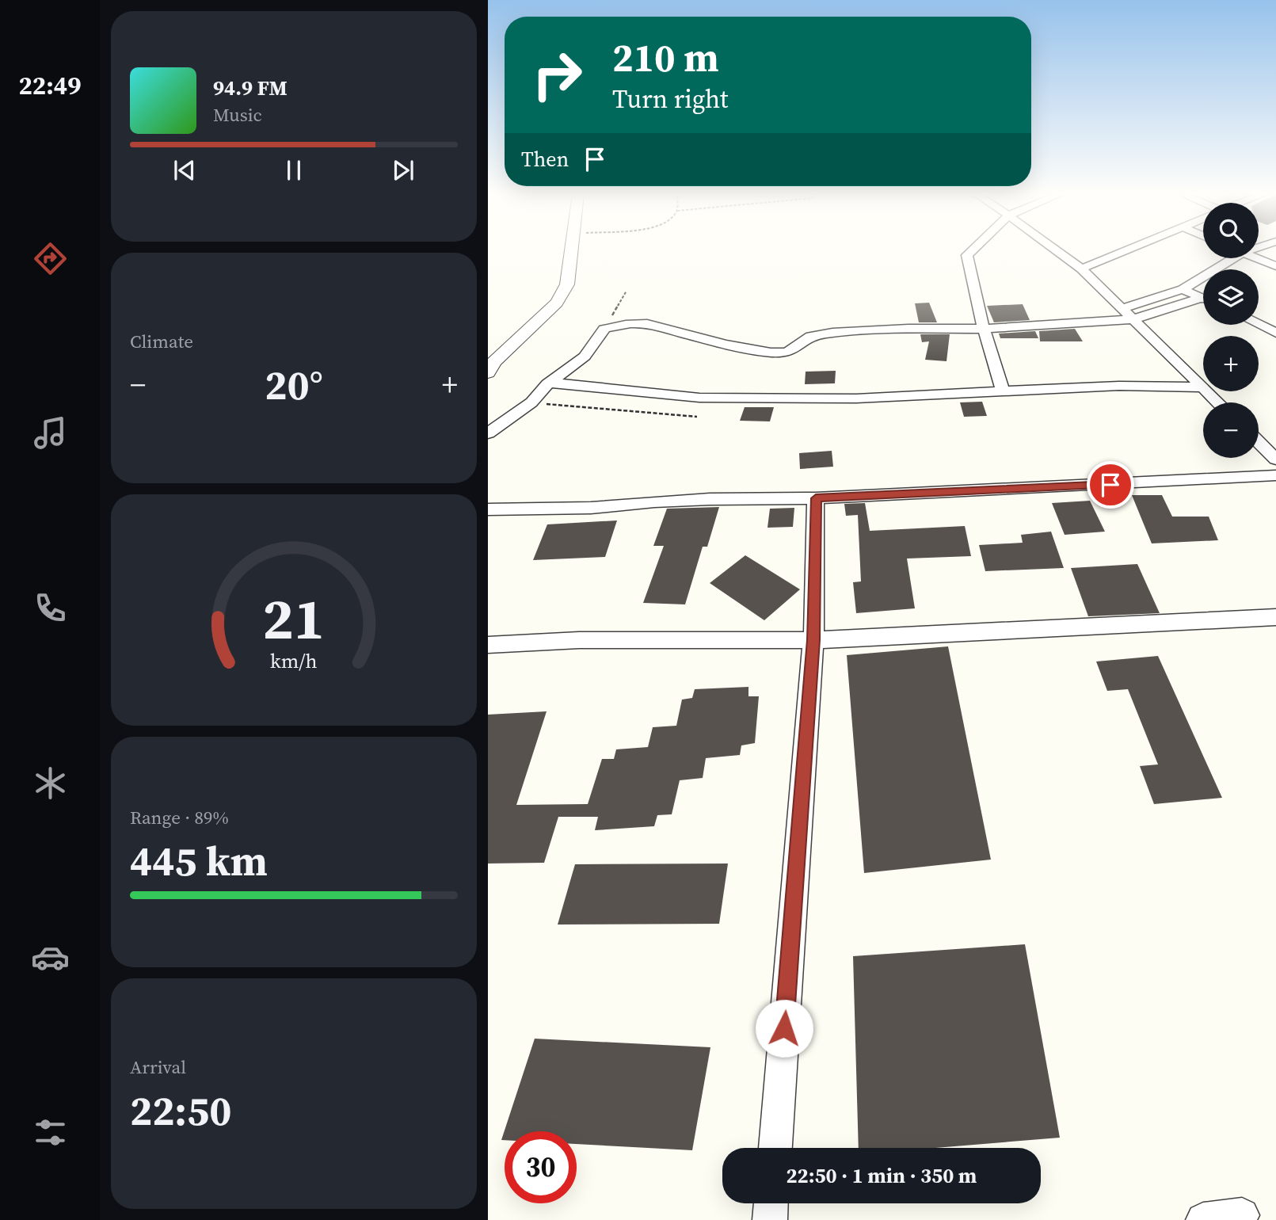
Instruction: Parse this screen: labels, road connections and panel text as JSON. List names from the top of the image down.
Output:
{
  "page": {
    "tabs": "22:49",
    "turn": ["210 m", "Turn right"],
    "song": ["94.9 FM", "Music"],
    "then": "Then",
    "map_buttons": ["+", "−"],
    "tile": [
      "Climate",
      ["Range · 89%", "445 km"],
      ["Arrival", "22:50"]
    ],
    "heat": ["−", "20°", "+"],
    "limit": "30",
    "trip": "22:50 · 1 min · 350 m",
    "gauge": ["21", "km/h"]
  }
}
